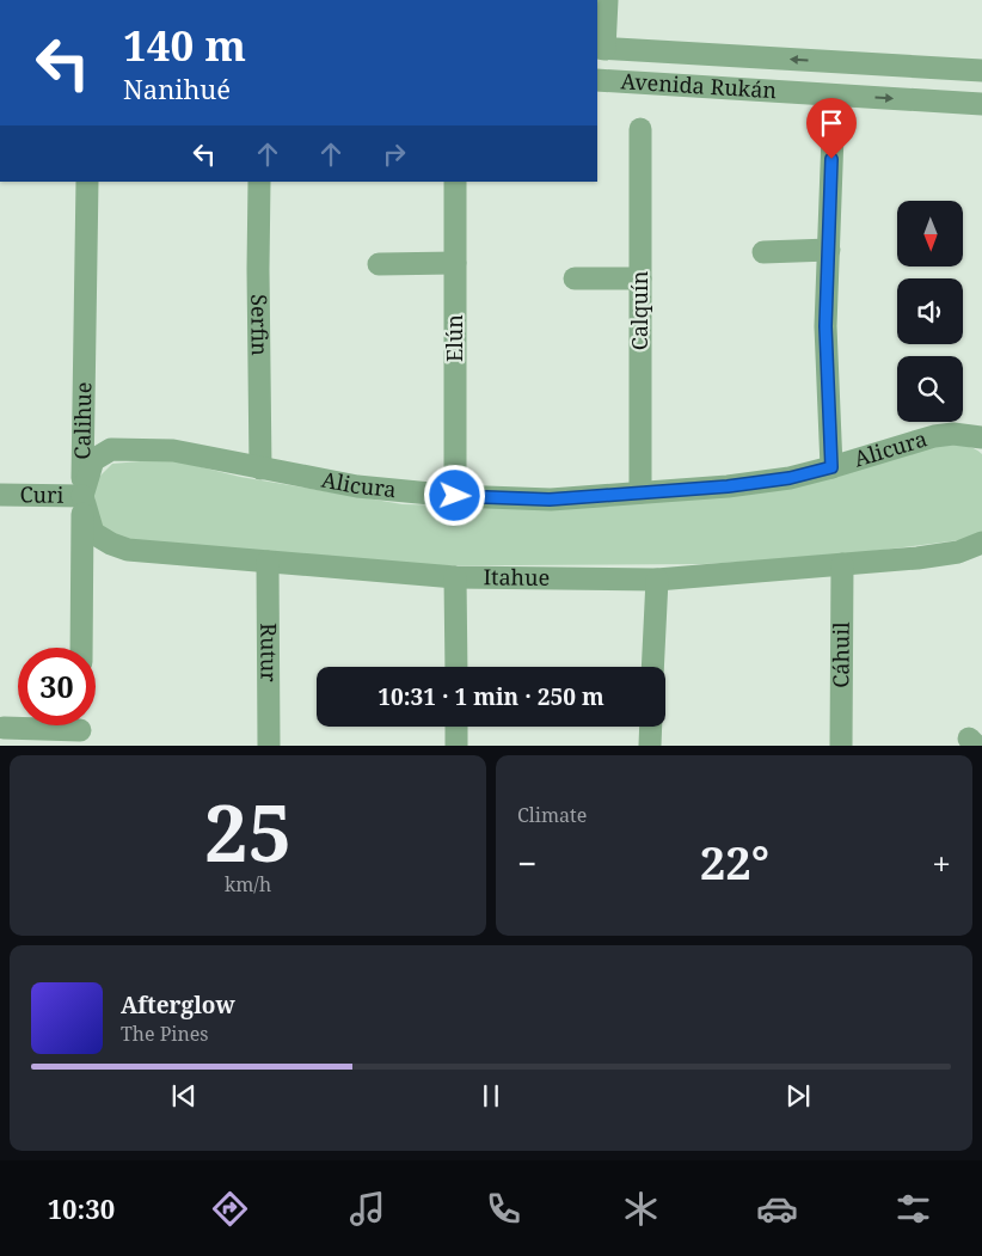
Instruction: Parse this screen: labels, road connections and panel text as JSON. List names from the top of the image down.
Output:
{
  "streets": {
    "street": [
      "Avenida Rukán",
      "Calquín",
      "Serfin",
      "Elún",
      "Calihue",
      "Alicura",
      "Curi",
      "Itahue",
      "Rutur",
      "Cáhuil"
    ]
  },
  "crossings": [
    ["Calquín", "Alicura"],
    ["Serfin", "Alicura"],
    ["Elún", "Alicura"],
    ["Calihue", "Alicura"],
    ["Calihue", "Curi"],
    ["Calihue", "Itahue"],
    ["Alicura", "Curi"],
    ["Alicura", "Itahue"],
    ["Curi", "Itahue"],
    ["Itahue", "Rutur"],
    ["Itahue", "Cáhuil"]
  ],
  "north": "bottom",
  "page": {
    "turn": ["140 m", "Nanihué"],
    "limit": "30",
    "trip": "10:31 · 1 min · 250 m",
    "tile": [
      ["25", "km/h"],
      "Climate"
    ],
    "heat": ["−", "22°", "+"],
    "song": ["Afterglow", "The Pines"],
    "tabs": "10:30"
  }
}
